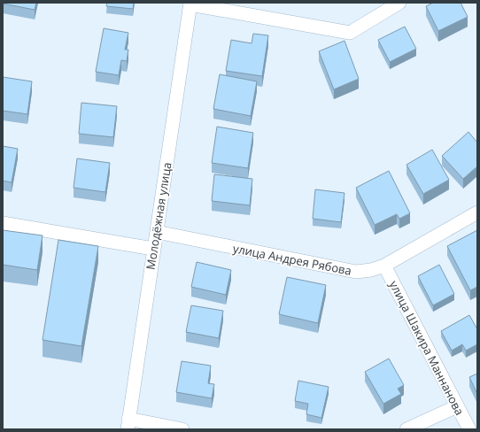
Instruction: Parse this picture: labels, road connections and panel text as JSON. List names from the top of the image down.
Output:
{
  "streets": {
    "street": ["Молодёжная улица", "улица Андрея Рябова", "улица Шакира Маннанова"]
  },
  "crossings": [
    ["Молодёжная улица", "улица Андрея Рябова"],
    ["улица Андрея Рябова", "улица Шакира Маннанова"]
  ]
}
